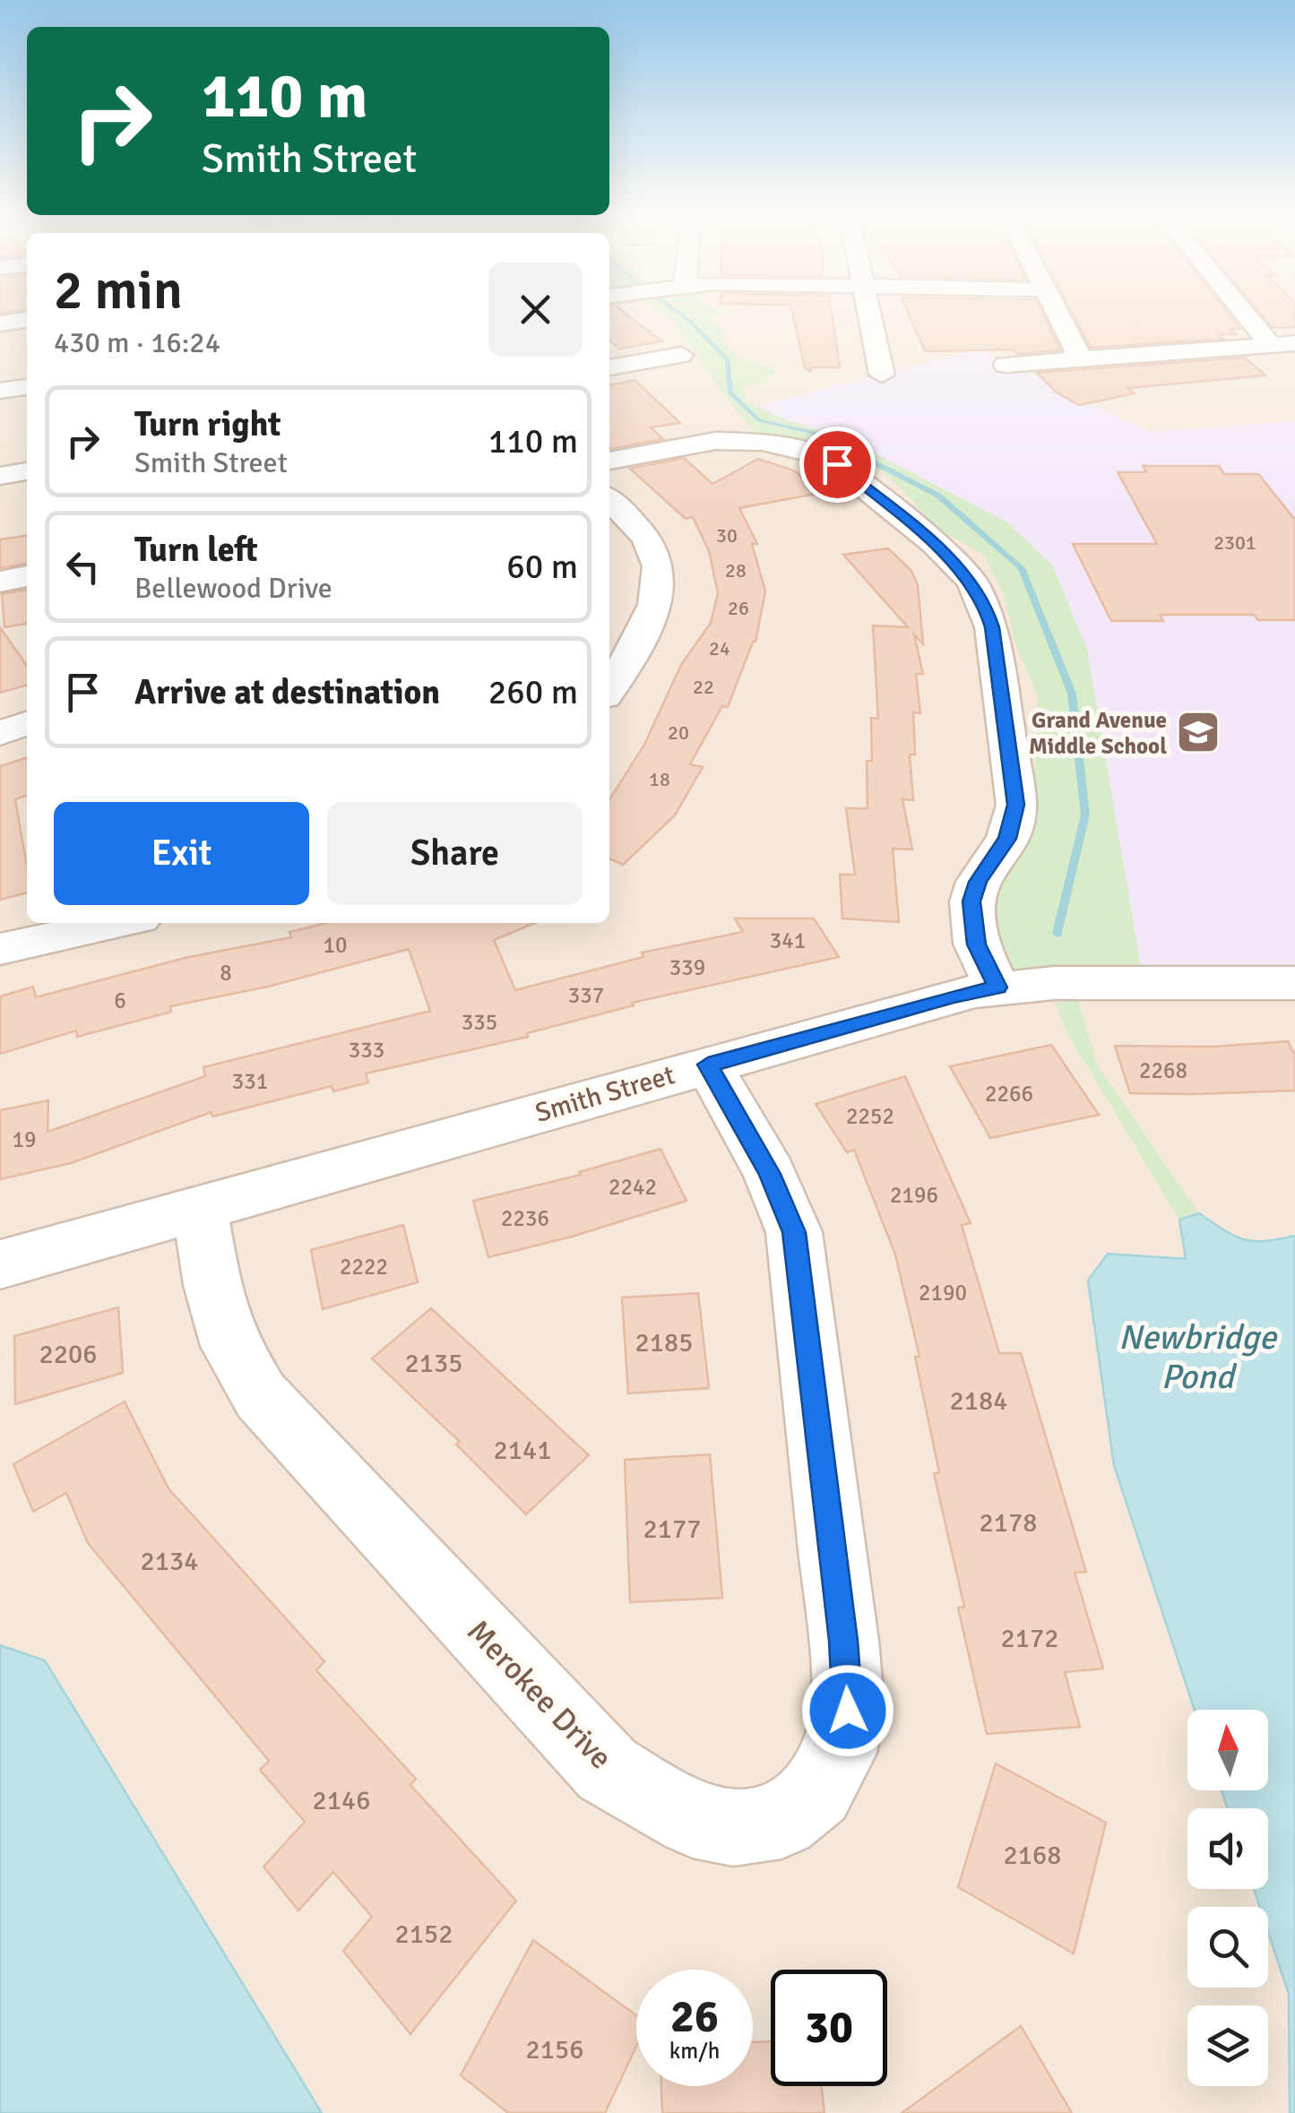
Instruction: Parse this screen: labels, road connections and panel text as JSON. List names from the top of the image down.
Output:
{
  "streets": {
    "street": ["Smith Street", "Merokee Drive"]
  },
  "crossings": [
    ["Smith Street", "Merokee Drive"]
  ],
  "water": ["Newbridge Pond"],
  "places": {
    "school or university": ["Grand Avenue Middle School"]
  },
  "house_numbers": [
    "30",
    "2301",
    "28",
    "26",
    "24",
    "22",
    "20",
    "18",
    "341",
    "10",
    "339",
    "8",
    "337",
    "6",
    "335",
    "333",
    "2268",
    "331",
    "2266",
    "2252",
    "19",
    "2242",
    "2196",
    "2236",
    "2222",
    "2190",
    "2185",
    "2206",
    "2135",
    "2184",
    "2141",
    "2178",
    "2177",
    "2134",
    "2172",
    "2146",
    "2168",
    "2152",
    "2156"
  ],
  "north": "top",
  "page": {
    "turn": ["110 m", "Smith Street"],
    "heading": ["2 min", "430 m · 16:24"],
    "list": [
      {
        "name": "Turn right",
        "note": "Smith Street",
        "value": "110 m"
      },
      {
        "name": "Turn left",
        "note": "Bellewood Drive",
        "value": "60 m"
      },
      {
        "name": "Arrive at destination",
        "value": "260 m"
      }
    ],
    "buttons": ["Exit", "Share"],
    "speed": "26 km/h",
    "limit": "30"
  }
}
